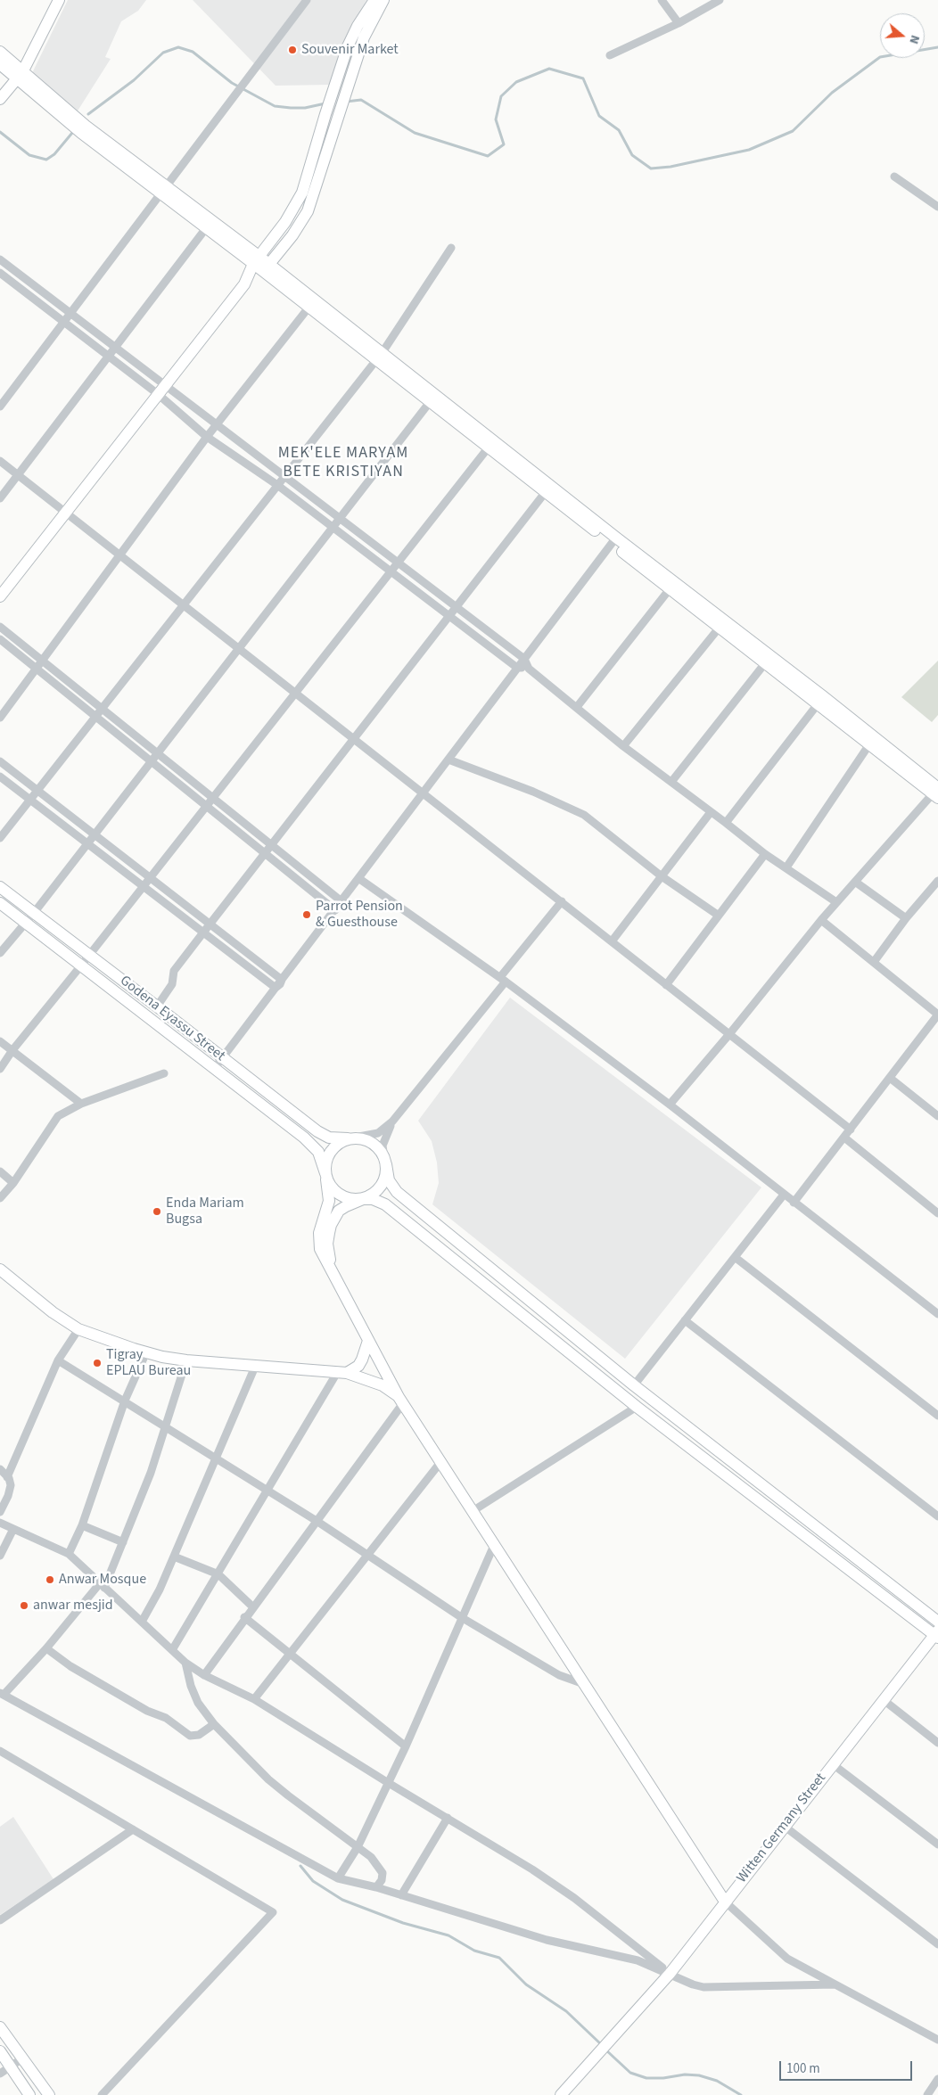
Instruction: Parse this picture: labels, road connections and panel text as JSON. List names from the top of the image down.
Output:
{
  "streets": {
    "street": ["Godena Eyassu Street", "Witten Germany Street"]
  },
  "districts": ["MEK'ELE MARYAM BETE KRISTIYAN"],
  "places": [
    "Souvenir Market",
    "Parrot Pension & Guesthouse",
    "Enda Mariam Bugsa",
    "Tigray EPLAU Bureau",
    "Anwar Mosque",
    "anwar mesjid"
  ],
  "scale_bar": "100 m",
  "north": "right"
}
